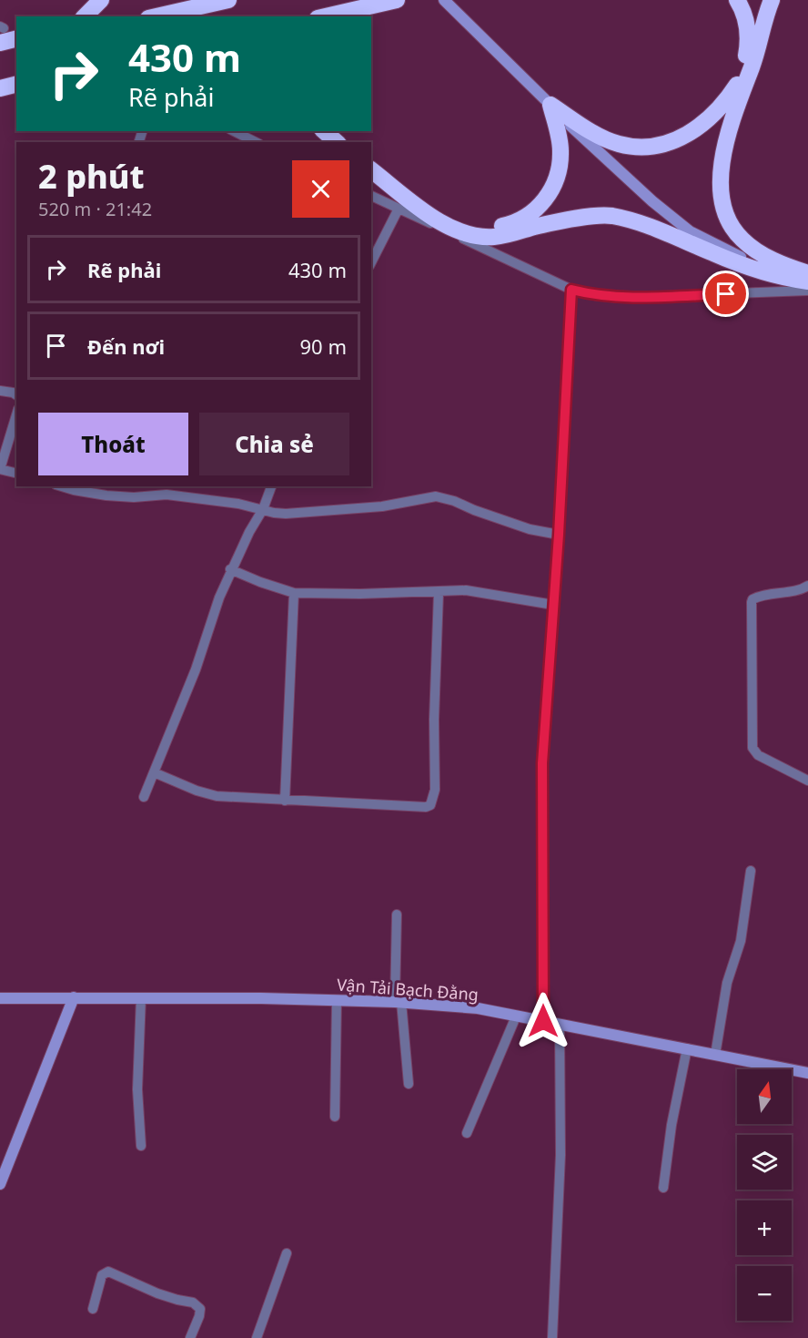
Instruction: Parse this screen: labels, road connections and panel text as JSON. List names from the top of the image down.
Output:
{
  "streets": {
    "street": ["Vận Tải Bạch Đằng"]
  },
  "north": "top",
  "page": {
    "turn": ["430 m", "Rẽ phải"],
    "heading": ["2 phút", "520 m · 21:42"],
    "list": [
      {
        "name": "Rẽ phải",
        "value": "430 m"
      },
      {
        "name": "Đến nơi",
        "value": "90 m"
      }
    ],
    "buttons": ["Thoát", "Chia sẻ"],
    "map_buttons": ["+", "−"]
  }
}
